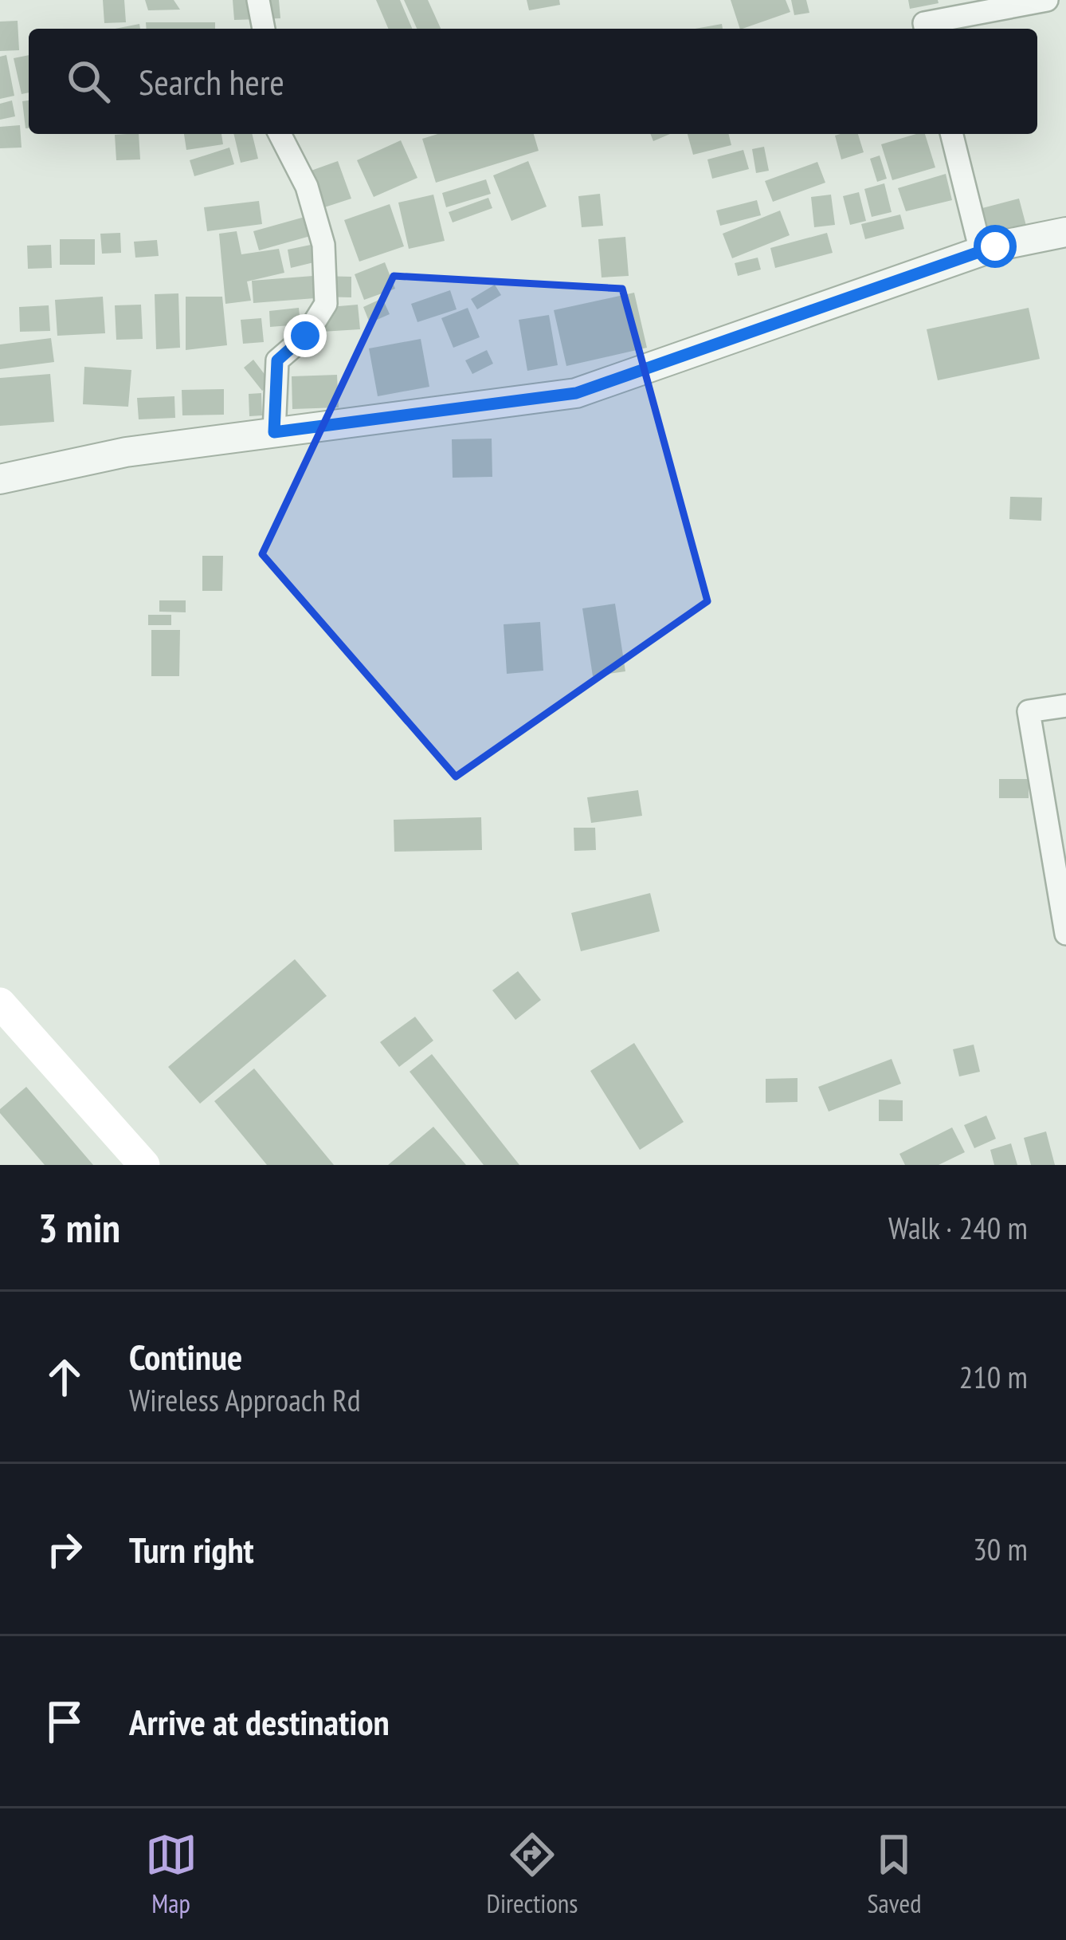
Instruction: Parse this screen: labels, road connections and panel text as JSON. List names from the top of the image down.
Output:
{
  "page": {
    "search": "Search here",
    "heading": ["3 min", "Walk · 240 m"],
    "list": [
      ["Continue", "Wireless Approach Rd", "210 m"],
      ["Turn right", "30 m"],
      "Arrive at destination"
    ],
    "nav": ["Map", "Directions", "Saved"]
  }
}
